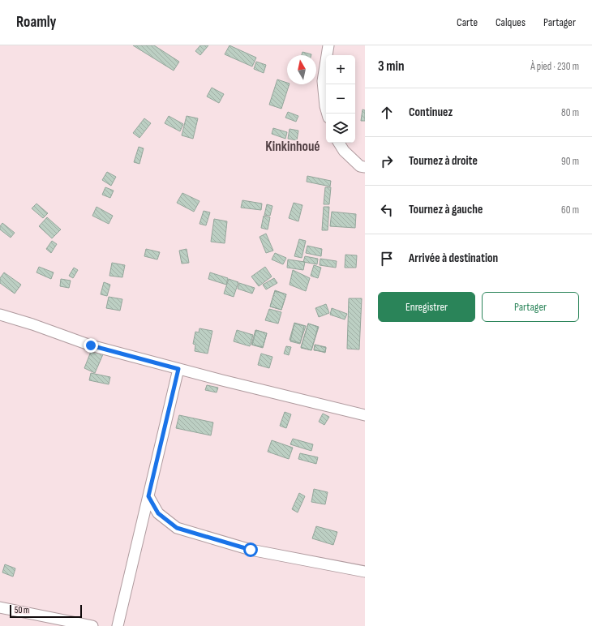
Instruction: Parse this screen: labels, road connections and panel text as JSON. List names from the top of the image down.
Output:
{
  "districts": ["Kinkinhoué"],
  "scale_bar": "50 m",
  "north": "top",
  "page": {
    "header": "Roamly",
    "nav": ["Carte", "Calques", "Partager"],
    "heading": ["3 min", "À pied · 230 m"],
    "map_buttons": ["+", "−"],
    "list": [
      ["Continuez", "80 m"],
      ["Tournez à droite", "90 m"],
      ["Tournez à gauche", "60 m"],
      "Arrivée à destination"
    ],
    "buttons": ["Enregistrer", "Partager"],
    "scale": "50 m"
  }
}
